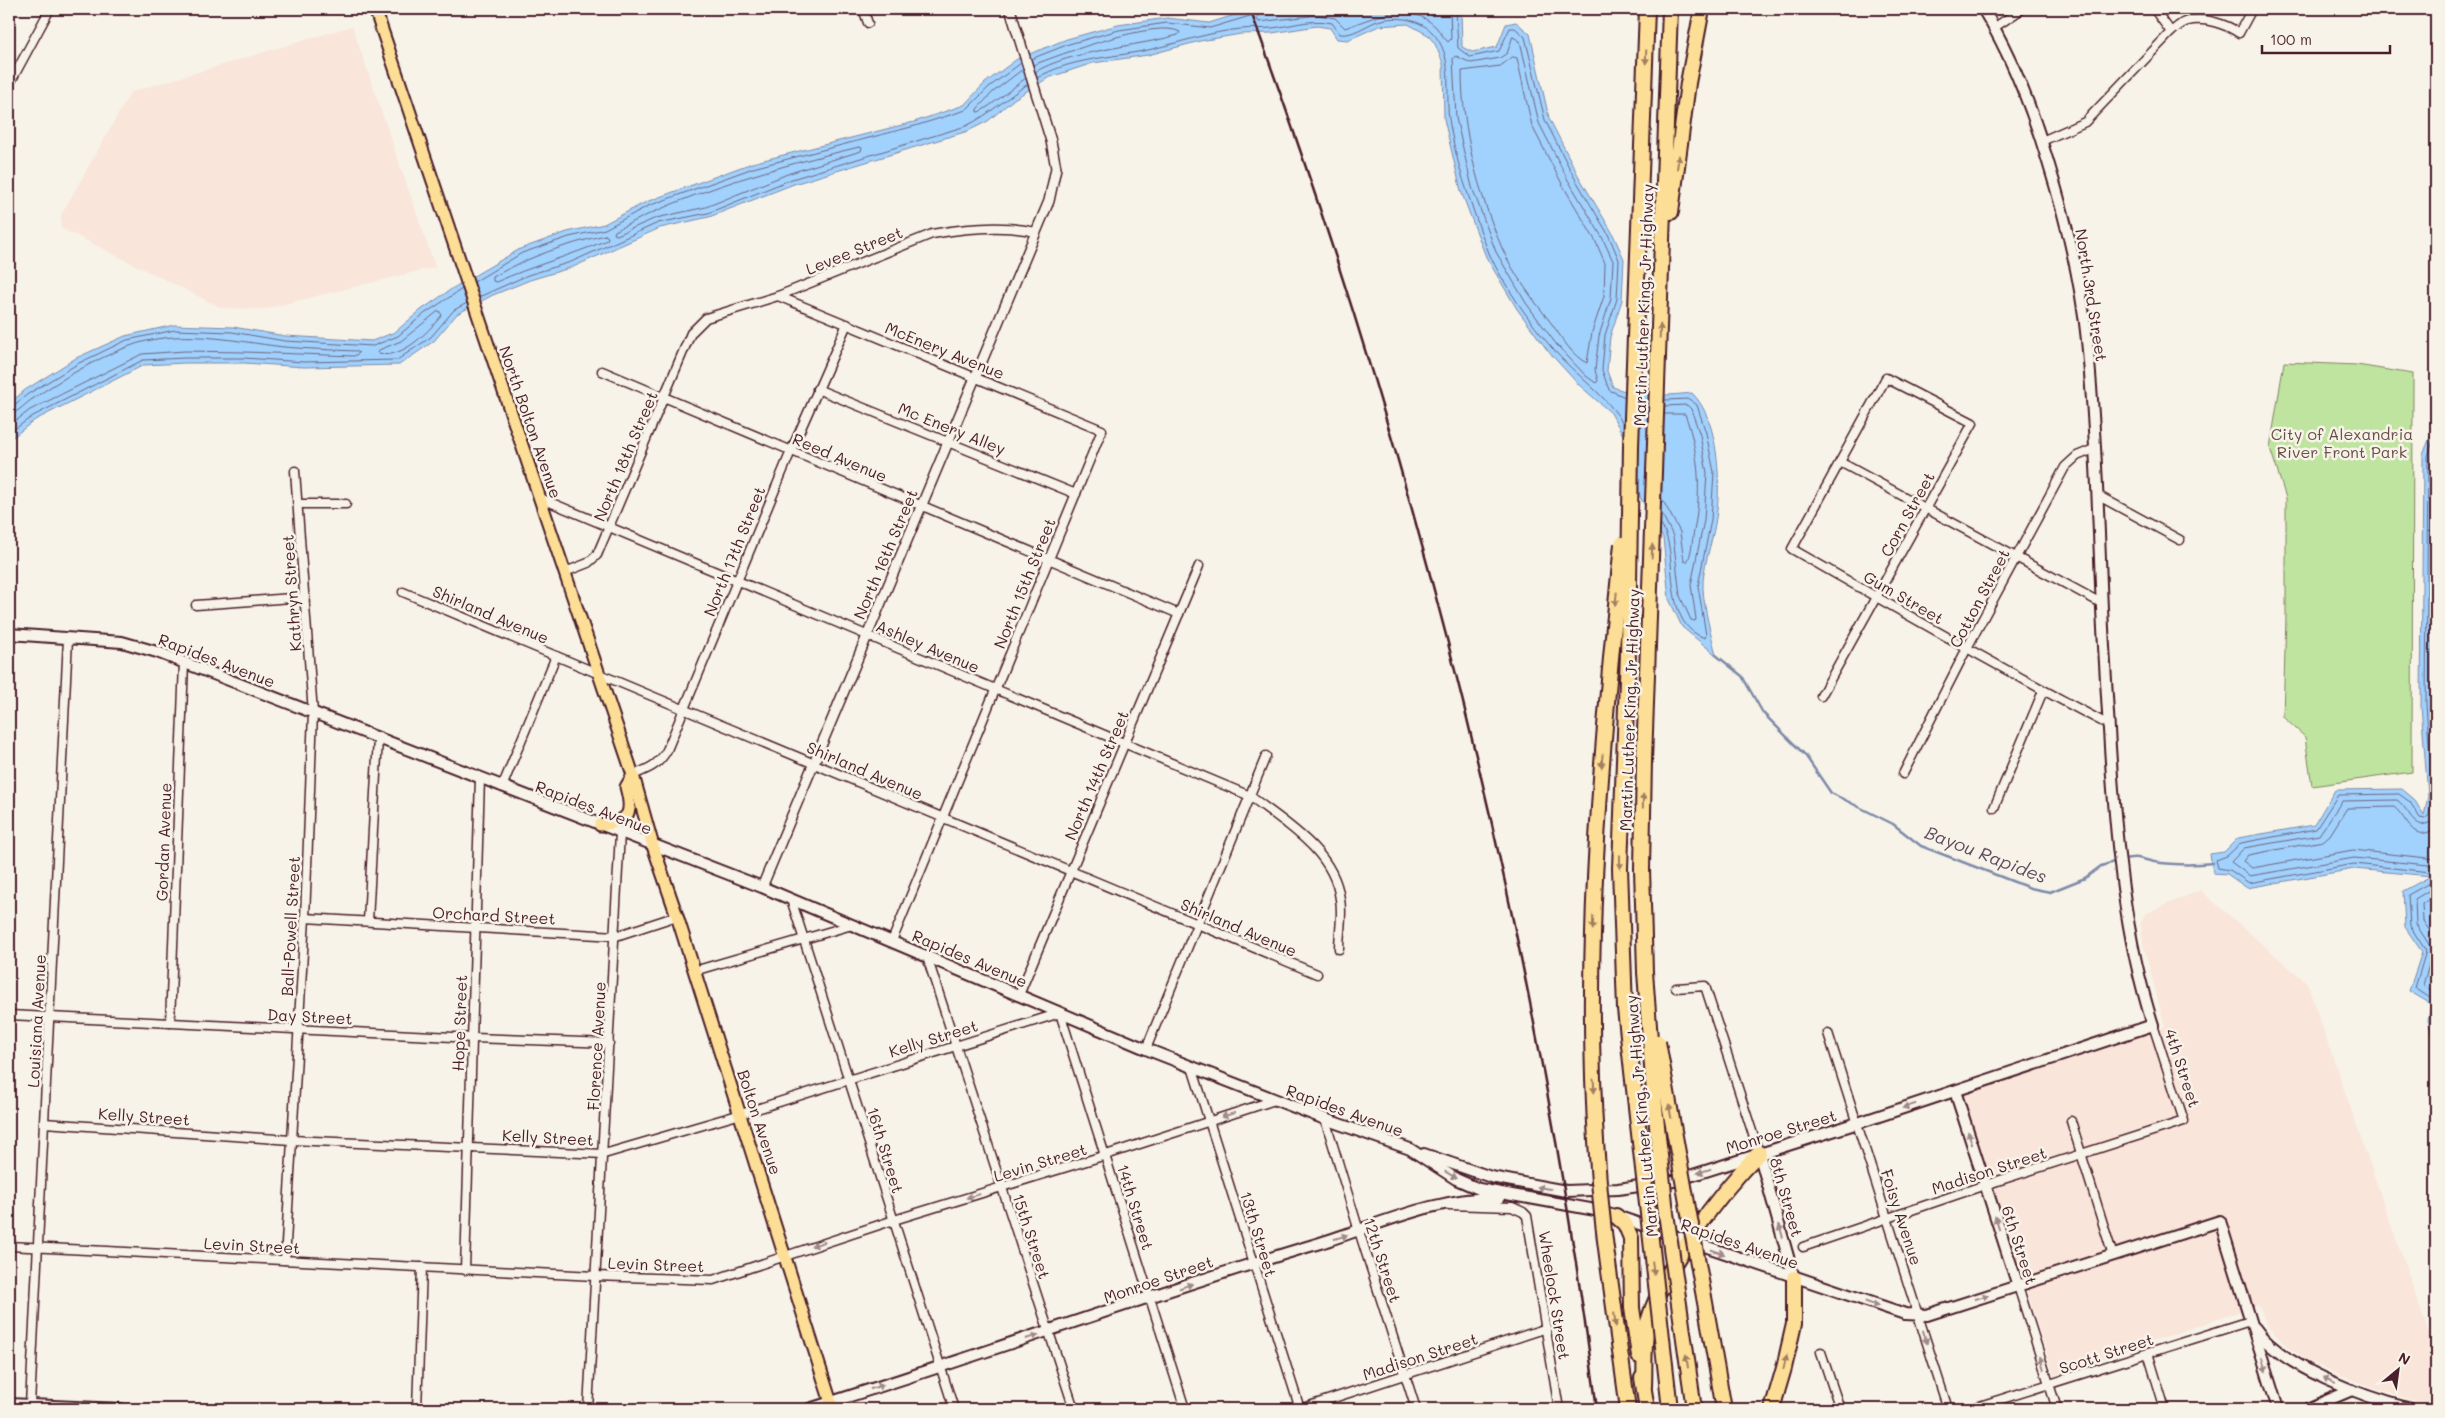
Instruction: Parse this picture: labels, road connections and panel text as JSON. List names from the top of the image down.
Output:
{
  "streets": {
    "highway": ["Martin Luther King, Jr Highway"],
    "main road": [
      "North 3rd Street",
      "North Bolton Avenue",
      "Rapides Avenue",
      "Bolton Avenue",
      "Monroe Street",
      "8th Street",
      "6th Street"
    ],
    "street": [
      "Levee Street",
      "McEnery Avenue",
      "Mc Enery Alley",
      "North 18th Street",
      "Reed Avenue",
      "Corn Street",
      "North 17th Street",
      "North 16th Street",
      "North 15th Street",
      "Kathryn Street",
      "Gum Street",
      "Cotton Street",
      "Shirland Avenue",
      "Ashley Avenue",
      "North 14th Street",
      "Gordan Avenue",
      "Orchard Street",
      "Ball-Powell Street",
      "Day Street",
      "Louisiana Avenue",
      "Hope Street",
      "Kelly Street",
      "Florence Avenue",
      "4th Street",
      "16th Street",
      "Levin Street",
      "Madison Street",
      "14th Street",
      "Foisy Avenue",
      "13th Street",
      "15th Street",
      "12th Street",
      "Wheelock Street",
      "Scott Street"
    ]
  },
  "crossings": [
    ["Levee Street", "McEnery Avenue"],
    ["Levee Street", "North 18th Street"],
    ["Levee Street", "North 16th Street"],
    ["North 3rd Street", "Gum Street"],
    ["North 3rd Street", "Cotton Street"],
    ["North 3rd Street", "4th Street"],
    ["North 3rd Street", "Monroe Street"],
    ["McEnery Avenue", "North 17th Street"],
    ["McEnery Avenue", "North 16th Street"],
    ["McEnery Avenue", "North 15th Street"],
    ["North Bolton Avenue", "North 18th Street"],
    ["North Bolton Avenue", "North 17th Street"],
    ["North Bolton Avenue", "Shirland Avenue"],
    ["North Bolton Avenue", "Ashley Avenue"],
    ["North Bolton Avenue", "Rapides Avenue"],
    ["North Bolton Avenue", "Bolton Avenue"],
    ["Mc Enery Alley", "North 17th Street"],
    ["Mc Enery Alley", "North 16th Street"],
    ["Mc Enery Alley", "North 15th Street"],
    ["North 18th Street", "Reed Avenue"],
    ["North 18th Street", "Ashley Avenue"],
    ["Reed Avenue", "North 17th Street"],
    ["Reed Avenue", "North 16th Street"],
    ["Reed Avenue", "North 15th Street"],
    ["Reed Avenue", "North 14th Street"],
    ["Corn Street", "Gum Street"],
    ["North 17th Street", "Shirland Avenue"],
    ["North 17th Street", "Ashley Avenue"],
    ["North 16th Street", "Shirland Avenue"],
    ["North 16th Street", "Ashley Avenue"],
    ["North 16th Street", "Rapides Avenue"],
    ["North 15th Street", "Shirland Avenue"],
    ["North 15th Street", "Ashley Avenue"],
    ["North 15th Street", "Rapides Avenue"],
    ["Kathryn Street", "Rapides Avenue"],
    ["Kathryn Street", "Ball-Powell Street"],
    ["Gum Street", "Cotton Street"],
    ["Shirland Avenue", "North 14th Street"],
    ["Ashley Avenue", "North 14th Street"],
    ["Rapides Avenue", "North 14th Street"],
    ["Rapides Avenue", "Gordan Avenue"],
    ["Rapides Avenue", "Ball-Powell Street"],
    ["Rapides Avenue", "Louisiana Avenue"],
    ["Rapides Avenue", "Hope Street"],
    ["Rapides Avenue", "Kelly Street"],
    ["Rapides Avenue", "Florence Avenue"],
    ["Rapides Avenue", "Bolton Avenue"],
    ["Rapides Avenue", "Monroe Street"],
    ["Rapides Avenue", "16th Street"],
    ["Rapides Avenue", "Levin Street"],
    ["Rapides Avenue", "8th Street"],
    ["Rapides Avenue", "14th Street"],
    ["Rapides Avenue", "Foisy Avenue"],
    ["Rapides Avenue", "13th Street"],
    ["Rapides Avenue", "15th Street"],
    ["Rapides Avenue", "12th Street"],
    ["Gordan Avenue", "Day Street"],
    ["Orchard Street", "Ball-Powell Street"],
    ["Orchard Street", "Hope Street"],
    ["Orchard Street", "Florence Avenue"],
    ["Orchard Street", "Bolton Avenue"],
    ["Ball-Powell Street", "Day Street"],
    ["Ball-Powell Street", "Kelly Street"],
    ["Ball-Powell Street", "Levin Street"],
    ["Day Street", "Louisiana Avenue"],
    ["Day Street", "Hope Street"],
    ["Day Street", "Florence Avenue"],
    ["Louisiana Avenue", "Kelly Street"],
    ["Louisiana Avenue", "Levin Street"],
    ["Hope Street", "Kelly Street"],
    ["Hope Street", "Levin Street"],
    ["Kelly Street", "Florence Avenue"],
    ["Kelly Street", "Bolton Avenue"],
    ["Kelly Street", "16th Street"],
    ["Kelly Street", "14th Street"],
    ["Kelly Street", "15th Street"],
    ["Florence Avenue", "Levin Street"],
    ["4th Street", "Monroe Street"],
    ["4th Street", "Madison Street"],
    ["Bolton Avenue", "Monroe Street"],
    ["Bolton Avenue", "Levin Street"],
    ["Monroe Street", "16th Street"],
    ["Monroe Street", "8th Street"],
    ["Monroe Street", "14th Street"],
    ["Monroe Street", "Foisy Avenue"],
    ["Monroe Street", "13th Street"],
    ["Monroe Street", "15th Street"],
    ["Monroe Street", "6th Street"],
    ["Monroe Street", "12th Street"],
    ["Monroe Street", "Wheelock Street"],
    ["16th Street", "Levin Street"],
    ["Levin Street", "14th Street"],
    ["Levin Street", "13th Street"],
    ["Levin Street", "15th Street"],
    ["Madison Street", "Foisy Avenue"],
    ["Madison Street", "13th Street"],
    ["Madison Street", "6th Street"],
    ["Madison Street", "12th Street"],
    ["Madison Street", "Wheelock Street"],
    ["6th Street", "Scott Street"]
  ],
  "one_way": ["8th Street", "6th Street"],
  "water": ["Bayou Rapides"],
  "parks": ["City of Alexandria River Front Park"],
  "scale_bar": "100 m",
  "north": "top right"
}
